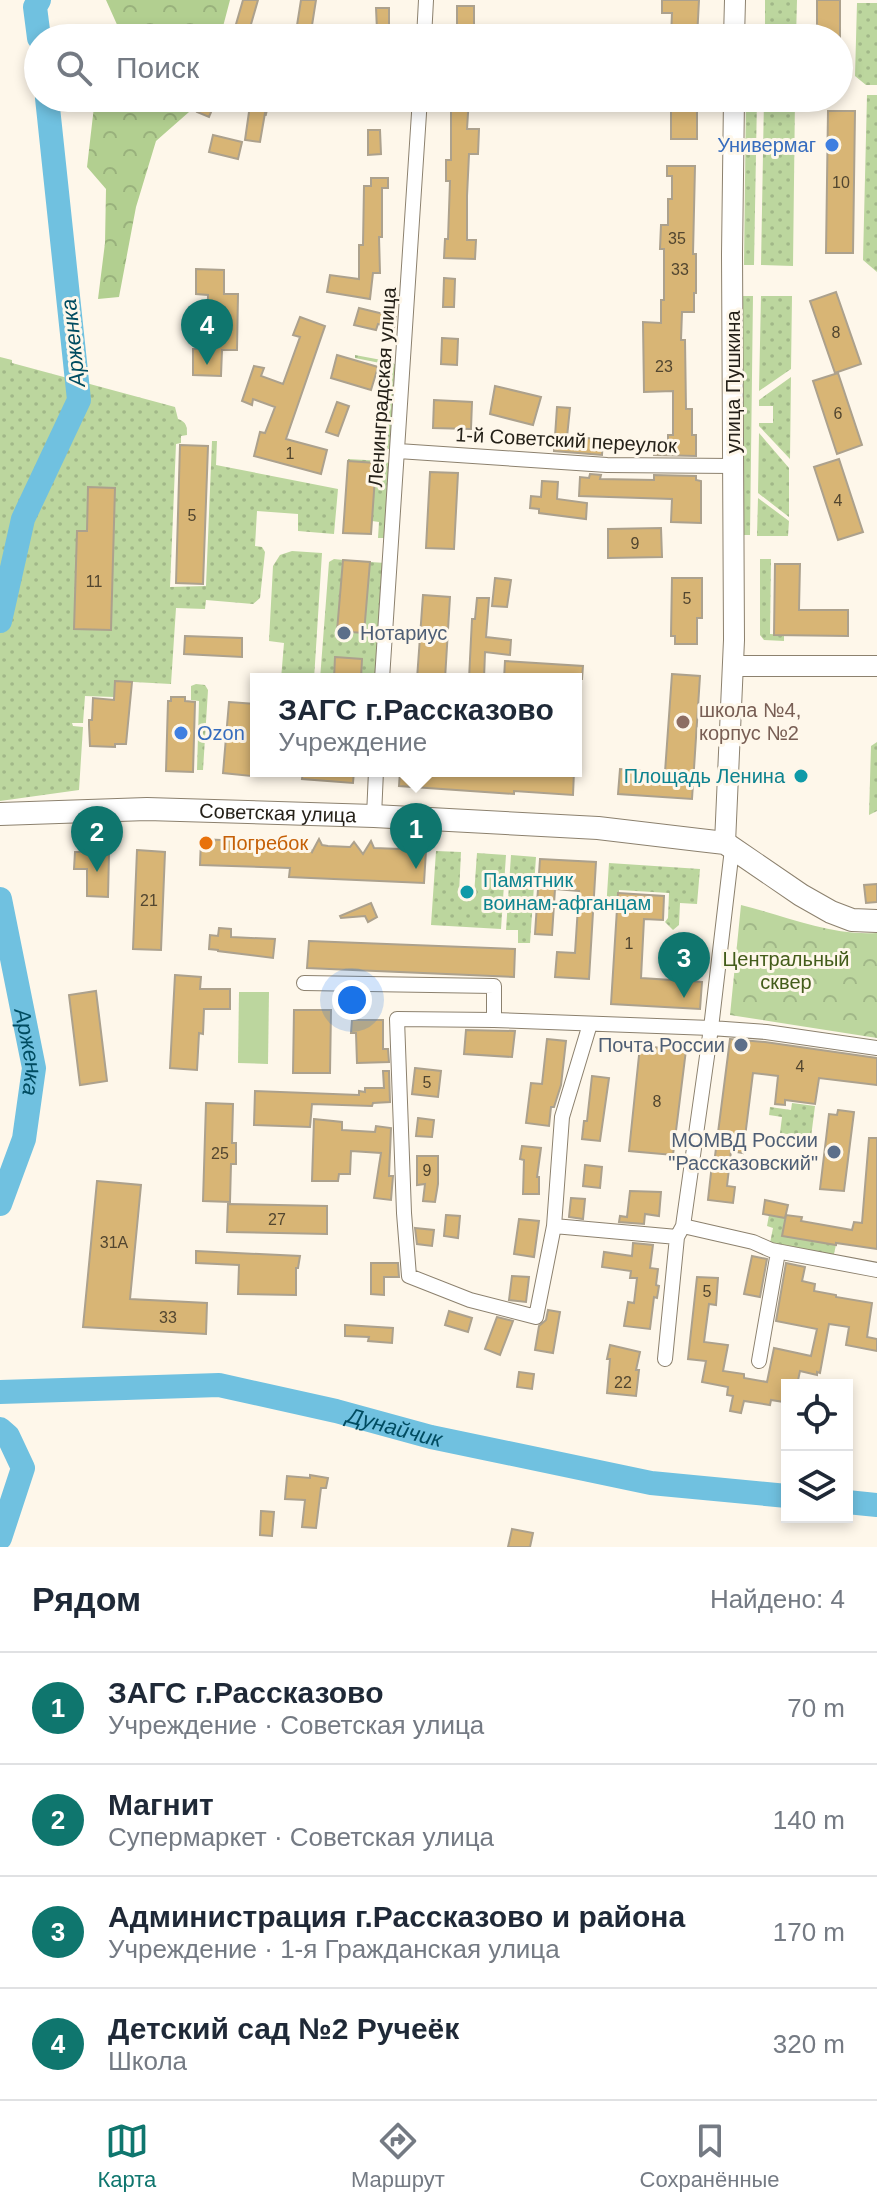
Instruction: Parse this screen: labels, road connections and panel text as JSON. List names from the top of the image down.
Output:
{
  "streets": {
    "main road": ["улица Пушкина", "Советская улица"],
    "street": ["Ленинградская улица", "1-й Советский переулок"]
  },
  "crossings": [
    ["улица Пушкина", "1-й Советский переулок"],
    ["Ленинградская улица", "1-й Советский переулок"]
  ],
  "water": ["Арженка", "Дунайчик"],
  "parks": ["Центральный сквер"],
  "places": [
    "Универмаг",
    "Нотариус",
    "школа №4, корпус №2",
    "Ozon",
    "Площадь Ленина",
    "Погребок",
    "Памятник воинам-афганцам",
    "Почта России",
    "МОМВД России \"Рассказовский\""
  ],
  "house_numbers": [
    "10",
    "35",
    "33",
    "8",
    "23",
    "6",
    "1",
    "4",
    "5",
    "9",
    "11",
    "5",
    "21",
    "1",
    "4",
    "5",
    "8",
    "25",
    "9",
    "27",
    "31А",
    "5",
    "33",
    "22"
  ],
  "page": {
    "search": "Поиск",
    "pins": [
      "4",
      "1",
      "2",
      "3"
    ],
    "popup": ["ЗАГС г.Рассказово", "Учреждение"],
    "heading": ["Рядом", "Найдено: 4"],
    "list": [
      {
        "mark": "1",
        "name": "ЗАГС г.Рассказово",
        "note": "Учреждение · Советская улица",
        "value": "70 m"
      },
      {
        "mark": "2",
        "name": "Магнит",
        "note": "Супермаркет · Советская улица",
        "value": "140 m"
      },
      {
        "mark": "3",
        "name": "Администрация г.Рассказово и района",
        "note": "Учреждение · 1-я Гражданская улица",
        "value": "170 m"
      },
      {
        "mark": "4",
        "name": "Детский сад №2 Ручеёк",
        "note": "Школа",
        "value": "320 m"
      }
    ],
    "nav": ["Карта", "Маршрут", "Сохранённые"]
  }
}
